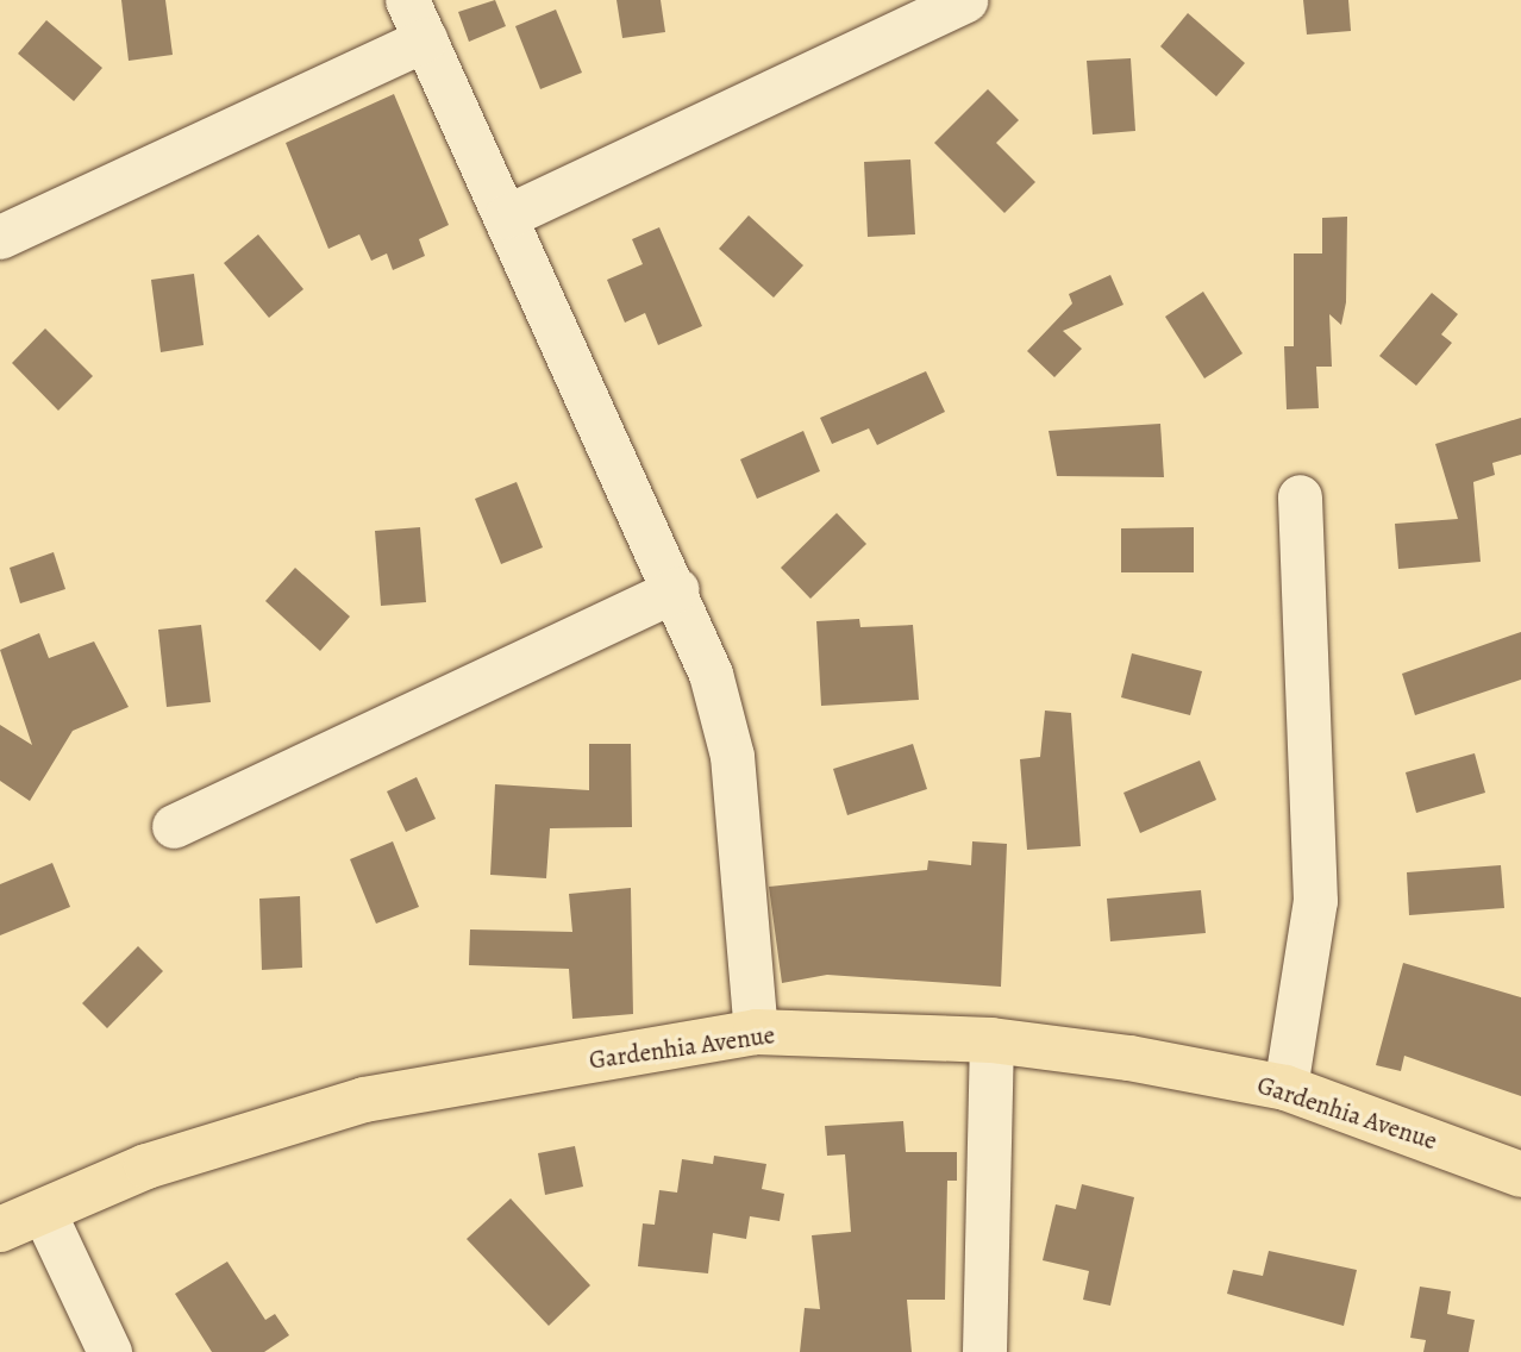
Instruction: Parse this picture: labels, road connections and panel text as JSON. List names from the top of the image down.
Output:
{
  "streets": {
    "main road": ["Gardenhia Avenue"]
  }
}
